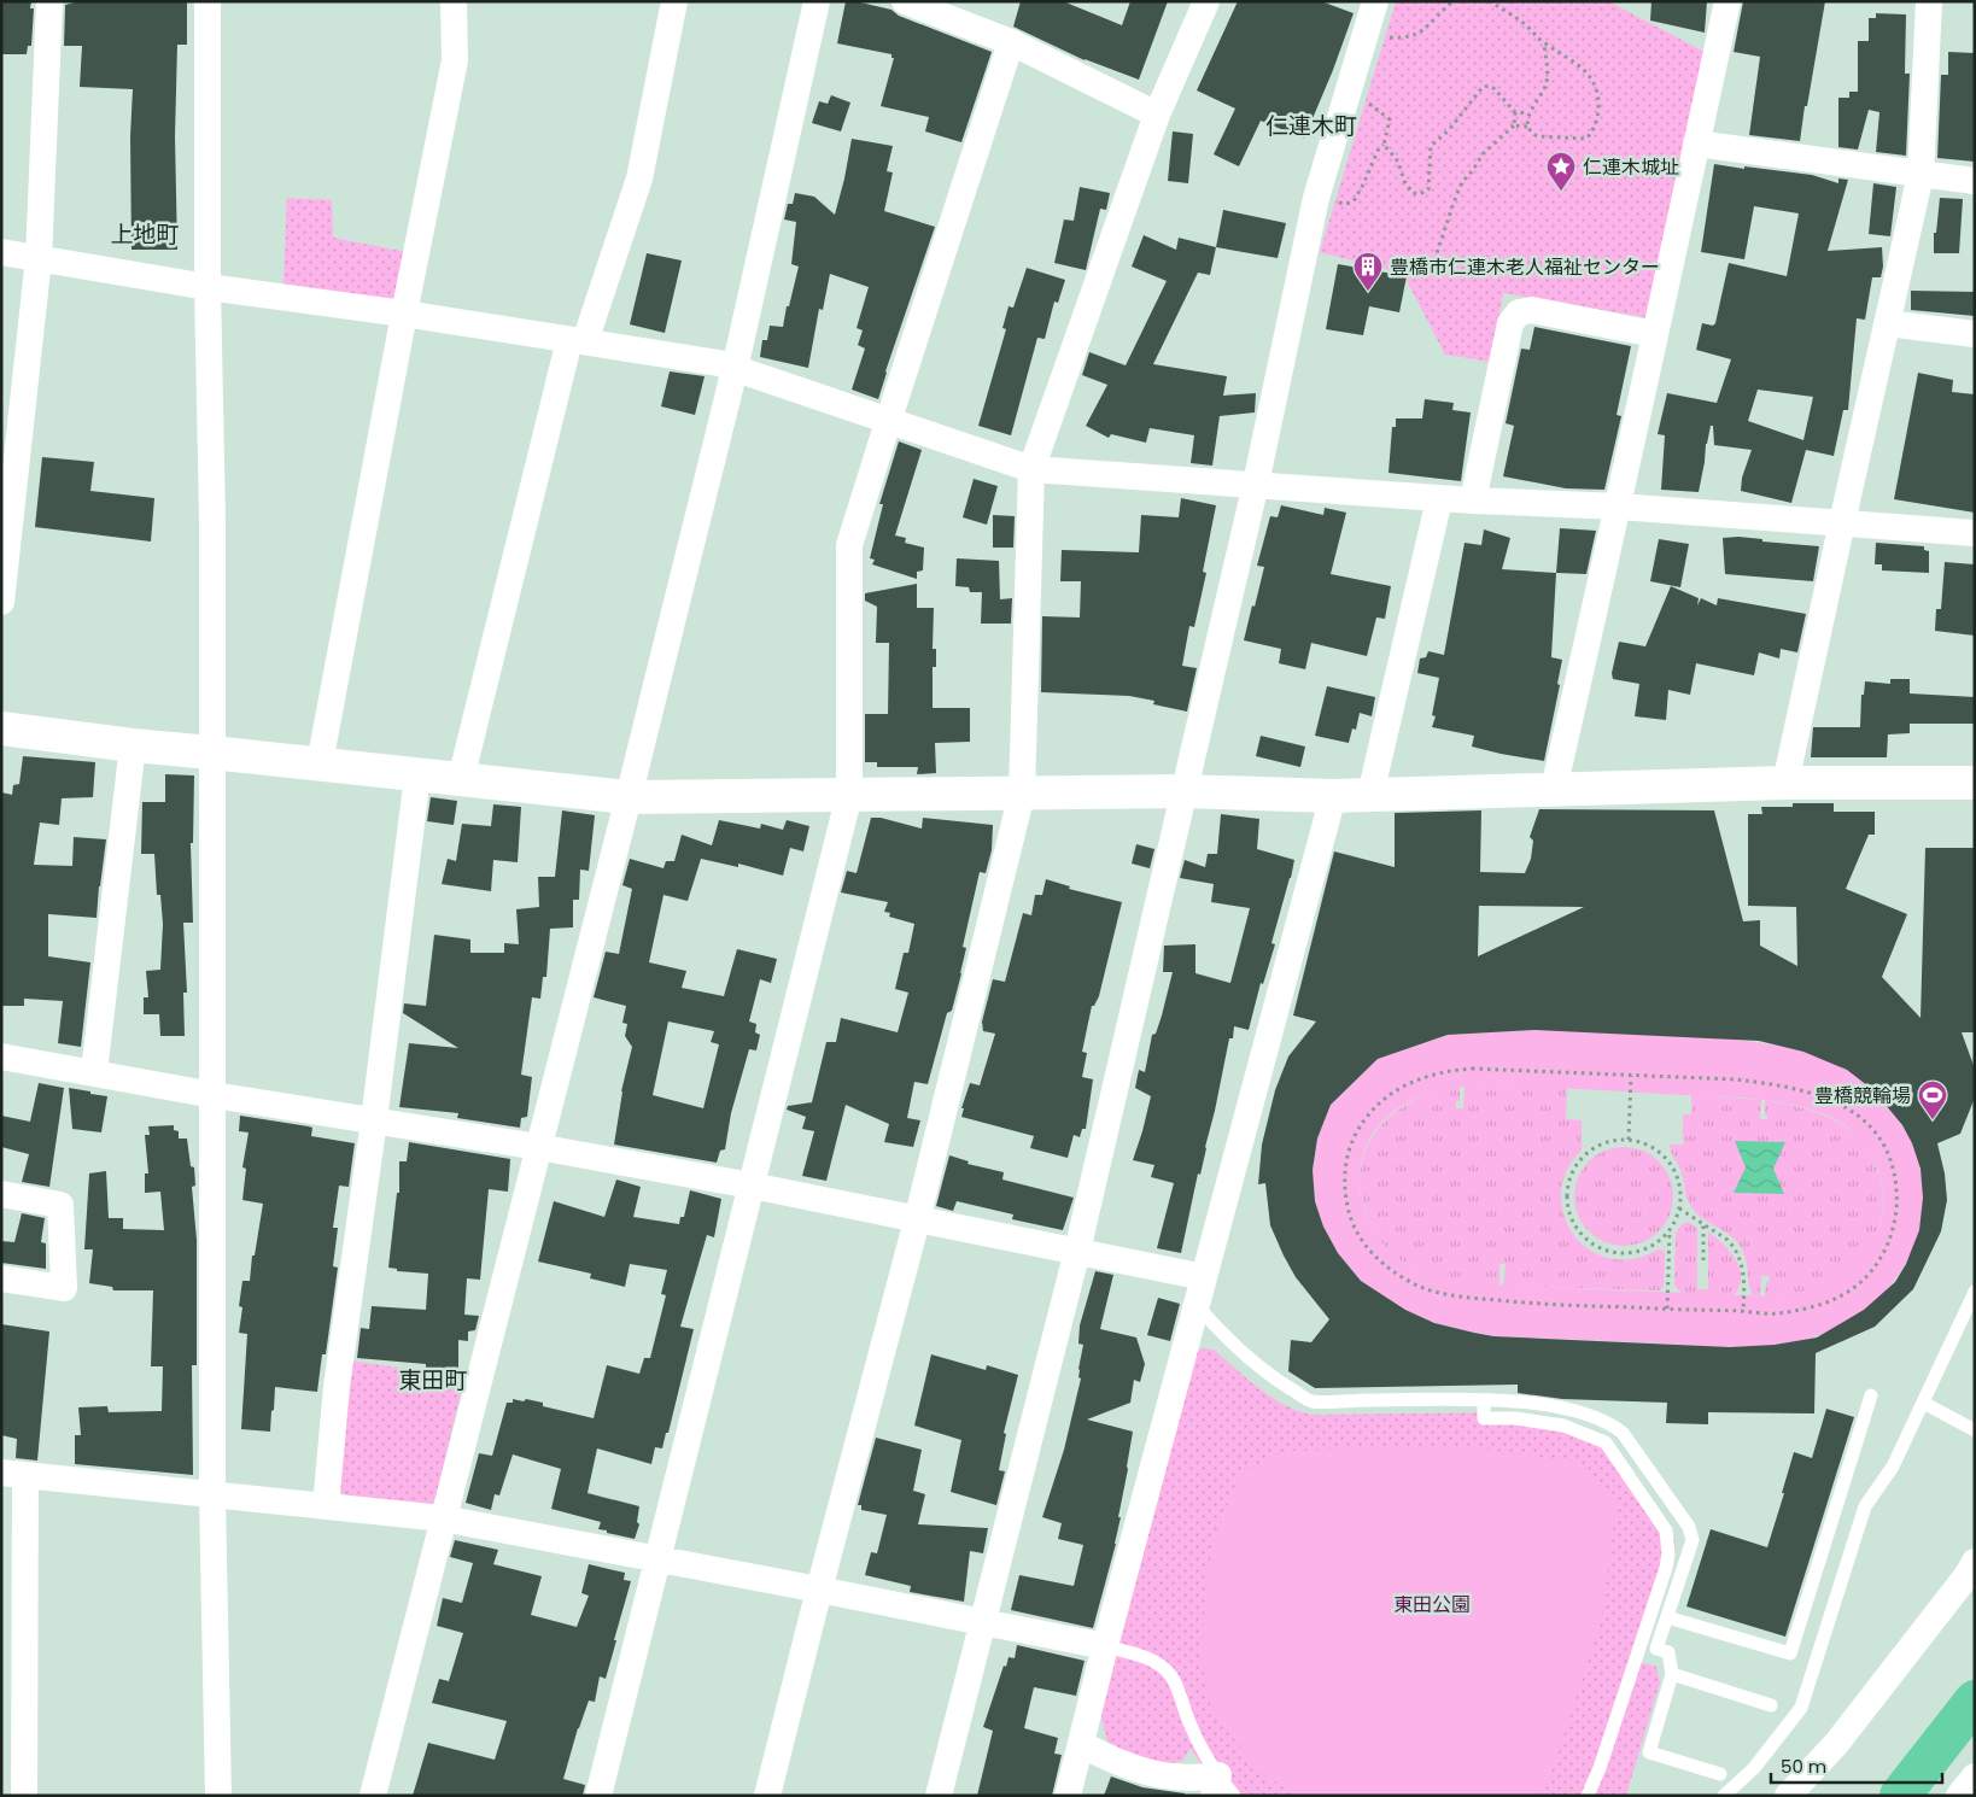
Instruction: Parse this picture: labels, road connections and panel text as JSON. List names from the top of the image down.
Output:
{
  "districts": ["仁連木町", "上地町", "東田町"],
  "parks": ["東田公園"],
  "places": {
    "place": ["仁連木城址"],
    "building": ["豊橋市仁連木老人福祉センター"],
    "sports": ["豊橋競輪場"]
  },
  "scale_bar": "50 m"
}
